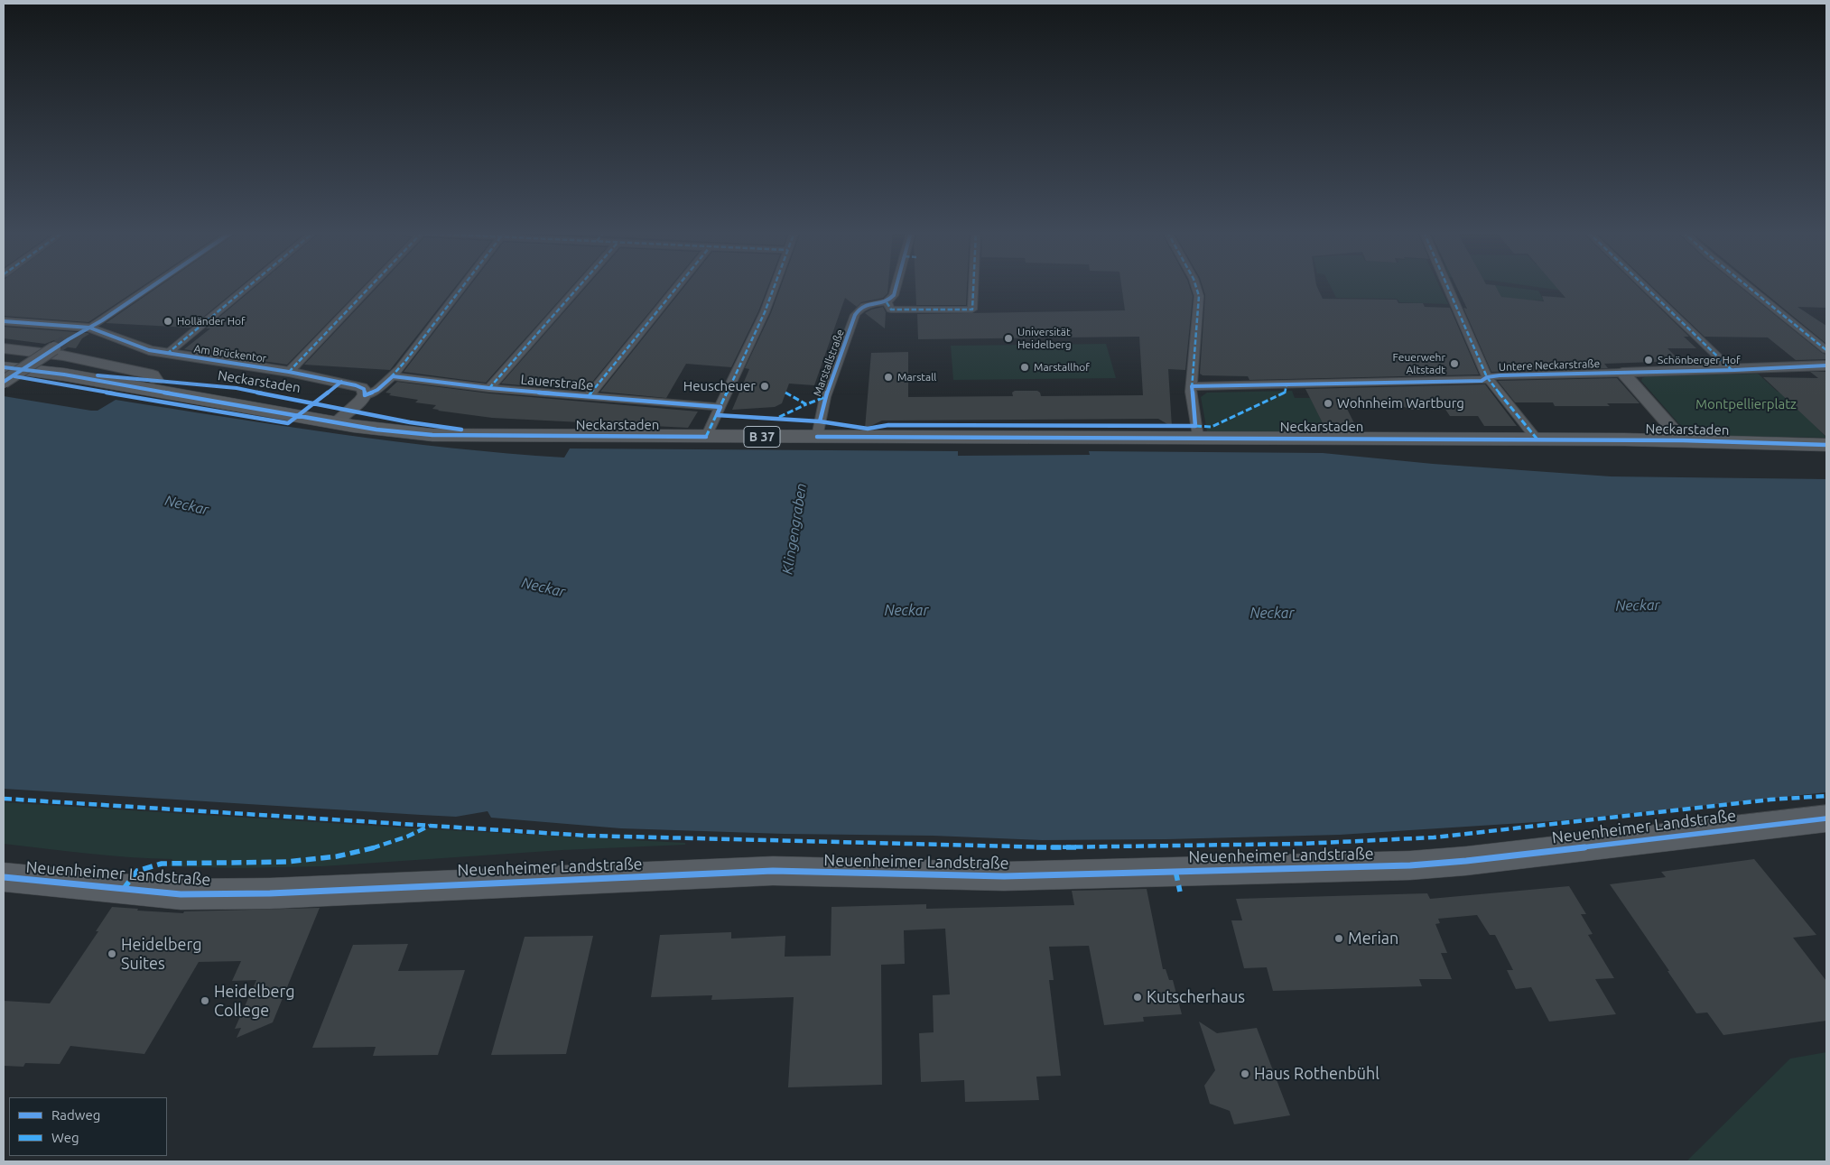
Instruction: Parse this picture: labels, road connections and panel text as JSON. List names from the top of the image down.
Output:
{
  "streets": {
    "main road": ["Neckarstaden", "B 37", "Neuenheimer Landstraße"],
    "street": [
      "Am Brückentor",
      "Marstallstraße",
      "Untere Neckarstraße",
      "Lauerstraße"
    ]
  },
  "crossings": [
    ["Marstallstraße", "Neckarstaden"]
  ],
  "water": ["Neckar", "Klingengraben"],
  "parks": ["Montpellierplatz"],
  "places": [
    "Holländer Hof",
    "Universität Heidelberg",
    "Schönberger Hof",
    "Feuerwehr Altstadt",
    "Marstallhof",
    "Marstall",
    "Heuscheuer",
    "Wohnheim Wartburg",
    "Merian",
    "Heidelberg Suites",
    "Kutscherhaus",
    "Heidelberg College",
    "Haus Rothenbühl"
  ],
  "legend": ["Radweg", "Weg"]
}
